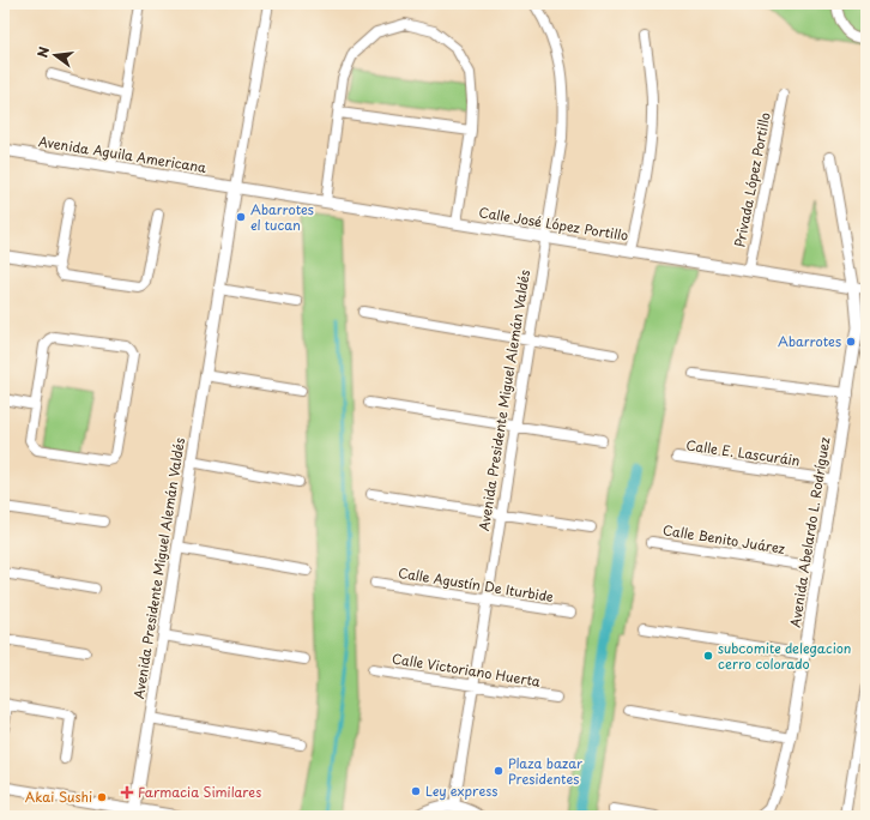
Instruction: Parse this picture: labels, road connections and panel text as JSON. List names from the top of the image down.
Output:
{
  "streets": {
    "street": [
      "Avenida Aguila Americana",
      "Privada López Portillo",
      "Calle José López Portillo",
      "Avenida Presidente Miguel Alemán Valdés",
      "Calle E. Lascuráin",
      "Avenida Abelardo L. Rodríguez",
      "Calle Benito Juárez",
      "Calle Agustín De Iturbide",
      "Calle Victoriano Huerta"
    ]
  },
  "crossings": [
    ["Avenida Aguila Americana", "Calle José López Portillo"],
    ["Avenida Aguila Americana", "Avenida Presidente Miguel Alemán Valdés"],
    ["Privada López Portillo", "Calle José López Portillo"],
    ["Calle José López Portillo", "Avenida Presidente Miguel Alemán Valdés"],
    ["Calle José López Portillo", "Avenida Abelardo L. Rodríguez"],
    ["Avenida Presidente Miguel Alemán Valdés", "Calle Agustín De Iturbide"],
    ["Avenida Presidente Miguel Alemán Valdés", "Calle Victoriano Huerta"],
    ["Calle E. Lascuráin", "Avenida Abelardo L. Rodríguez"],
    ["Avenida Abelardo L. Rodríguez", "Calle Benito Juárez"]
  ],
  "places": {
    "other": [
      "Abarrotes el tucan",
      "Abarrotes",
      "subcomite delegacion cerro colorado",
      "Plaza bazar Presidentes",
      "Ley express",
      "Akai Sushi"
    ],
    "health": ["Farmacia Similares"]
  },
  "north": "left"
}
